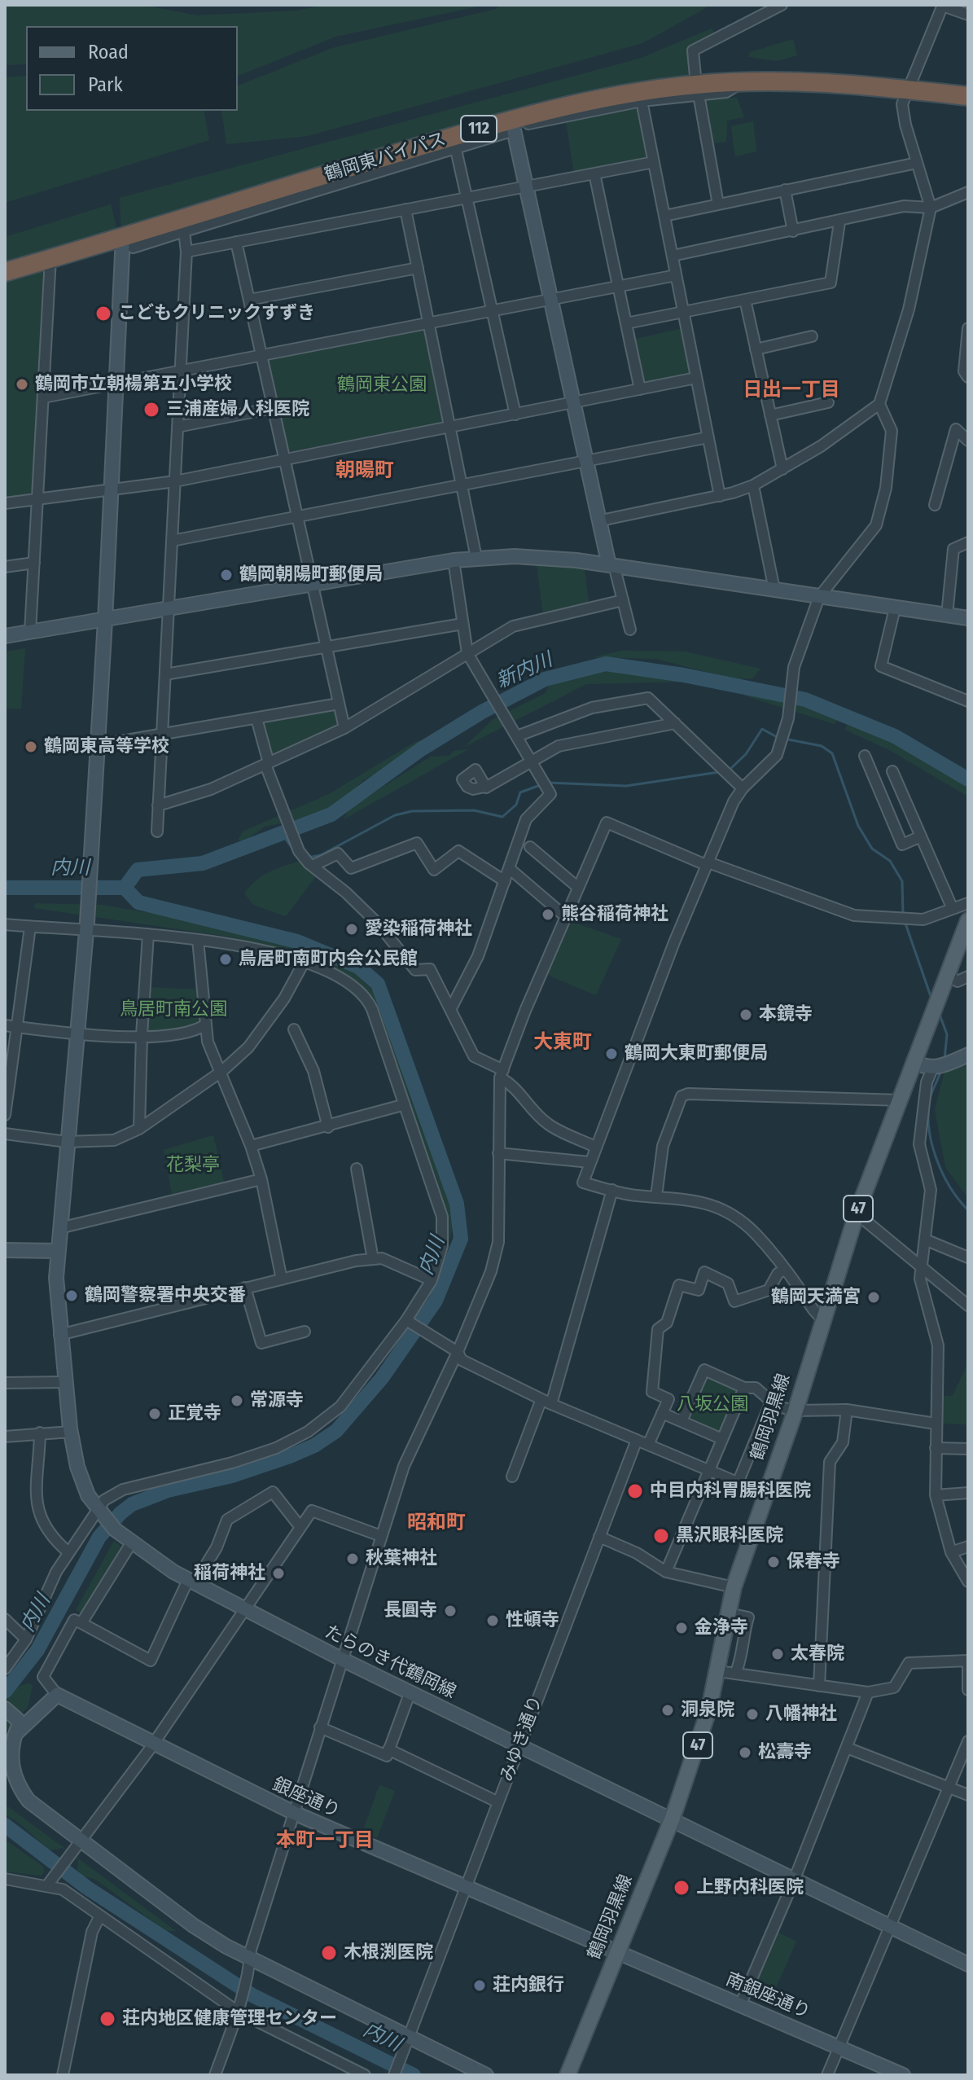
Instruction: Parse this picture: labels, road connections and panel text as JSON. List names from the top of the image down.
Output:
{
  "streets": {
    "highway": ["112", "鶴岡東バイパス"],
    "main road": ["47", "鶴岡羽黒線"],
    "street": [
      "たらのき代鶴岡線",
      "みゆき通り",
      "銀座通り",
      "南銀座通り"
    ]
  },
  "crossings": [
    ["鶴岡東バイパス", "たらのき代鶴岡線"],
    ["鶴岡羽黒線", "たらのき代鶴岡線"],
    ["鶴岡羽黒線", "銀座通り"],
    ["鶴岡羽黒線", "南銀座通り"],
    ["たらのき代鶴岡線", "みゆき通り"],
    ["みゆき通り", "銀座通り"],
    ["銀座通り", "南銀座通り"]
  ],
  "districts": [
    "日出一丁目",
    "朝暘町",
    "大東町",
    "昭和町",
    "本町一丁目"
  ],
  "water": ["新内川", "内川"],
  "parks": [
    "鶴岡東公園",
    "鳥居町南公園",
    "花梨亭",
    "八坂公園"
  ],
  "places": [
    "こどもクリニックすずき",
    "鶴岡市立朝楊第五小学校",
    "三浦産婦人科医院",
    "鶴岡朝陽町郵便局",
    "鶴岡東高等学校",
    "熊谷稲荷神社",
    "愛染稲荷神社",
    "鳥居町南町内会公民館",
    "本鏡寺",
    "鶴岡大東町郵便局",
    "鶴岡警察署中央交番",
    "鶴岡天満宮",
    "常源寺",
    "正覚寺",
    "中目内科胃腸科医院",
    "黒沢眼科医院",
    "秋葉神社",
    "保春寺",
    "稲荷神社",
    "長圓寺",
    "性頓寺",
    "金浄寺",
    "太春院",
    "洞泉院",
    "八幡神社",
    "松壽寺",
    "上野内科医院",
    "木根渕医院",
    "荘内銀行",
    "荘内地区健康管理センター"
  ],
  "legend": ["Road", "Park"]
}
